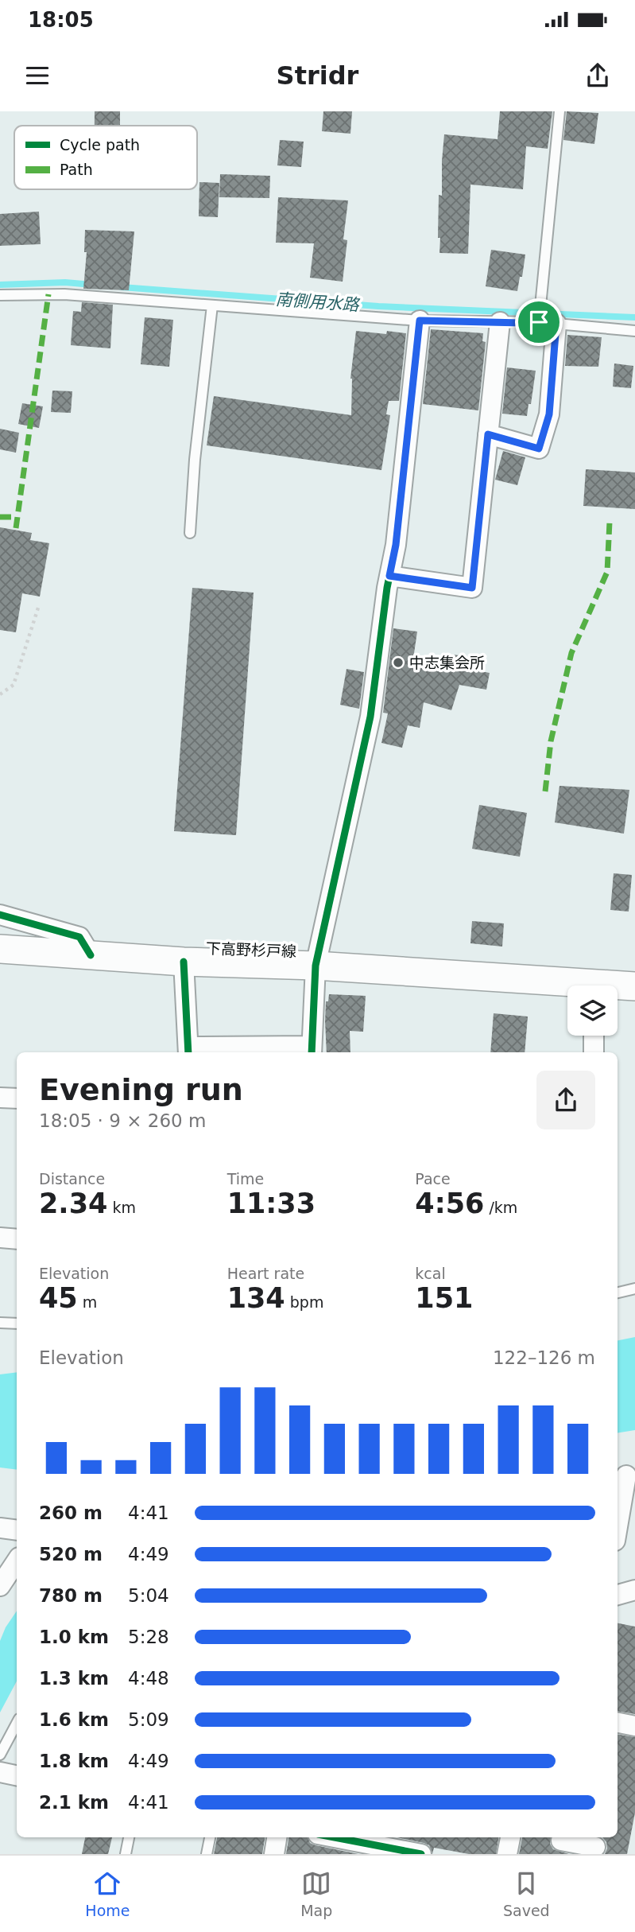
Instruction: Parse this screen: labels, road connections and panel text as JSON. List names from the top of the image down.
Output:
{
  "streets": {
    "main road": ["下高野杉戸線"]
  },
  "water": ["南側用水路"],
  "places": ["中志集会所"],
  "legend": ["Cycle path", "Path"],
  "page": {
    "status": "18:05",
    "header": "Stridr",
    "heading": ["Evening run", "18:05 · 9 × 260 m"],
    "stats": [
      ["Distance", "2.34 km"],
      ["Time", "11:33"],
      ["Pace", "4:56 /km"],
      ["Elevation", "45 m"],
      ["Heart rate", "134 bpm"],
      ["kcal", "151"]
    ],
    "chart": ["Elevation", "122–126 m"],
    "list": [
      {
        "name": "260 m",
        "note": "4:41"
      },
      {
        "name": "520 m",
        "note": "4:49"
      },
      {
        "name": "780 m",
        "note": "5:04"
      },
      {
        "name": "1.0 km",
        "note": "5:28"
      },
      {
        "name": "1.3 km",
        "note": "4:48"
      },
      {
        "name": "1.6 km",
        "note": "5:09"
      },
      {
        "name": "1.8 km",
        "note": "4:49"
      },
      {
        "name": "2.1 km",
        "note": "4:41"
      }
    ],
    "tabs": ["Home", "Map", "Saved"]
  }
}
